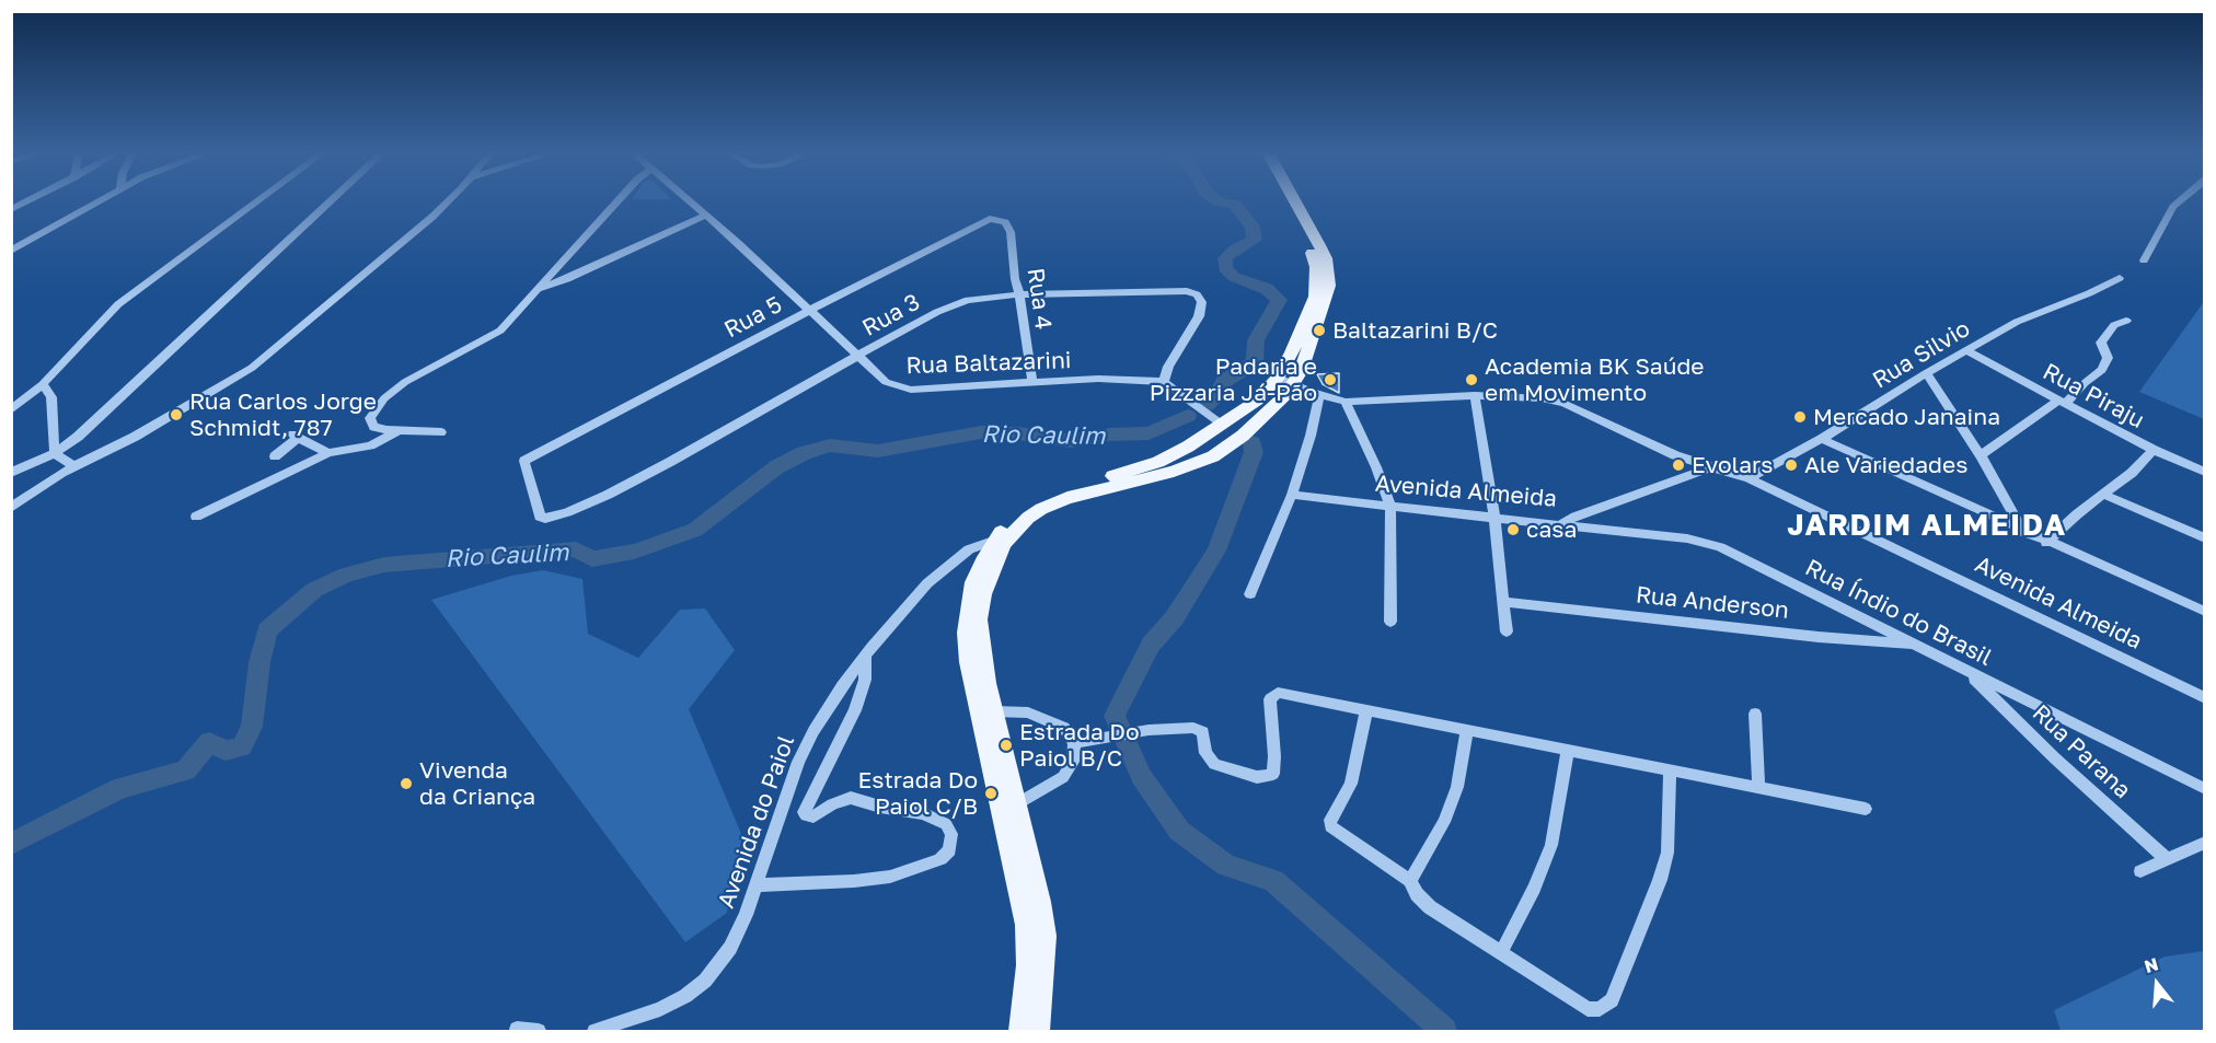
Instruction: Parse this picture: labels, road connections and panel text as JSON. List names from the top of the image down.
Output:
{
  "streets": {
    "street": [
      "Rua 4",
      "Rua 3",
      "Rua 5",
      "Rua Silvio",
      "Rua Baltazarini",
      "Rua Piraju",
      "Avenida Almeida",
      "Rua Anderson",
      "Rua Índio do Brasil",
      "Rua Parana",
      "Avenida do Paiol"
    ]
  },
  "crossings": [
    ["Rua 4", "Rua 3"],
    ["Rua 4", "Rua 5"],
    ["Rua 4", "Rua Baltazarini"],
    ["Rua 3", "Rua 5"],
    ["Rua 3", "Rua Baltazarini"],
    ["Rua 5", "Rua Baltazarini"],
    ["Rua Silvio", "Rua Piraju"],
    ["Rua Silvio", "Avenida Almeida"],
    ["Avenida Almeida", "Rua Índio do Brasil"],
    ["Rua Anderson", "Rua Índio do Brasil"],
    ["Rua Índio do Brasil", "Rua Parana"]
  ],
  "districts": ["JARDIM ALMEIDA"],
  "water": ["Rio Caulim"],
  "places": [
    "Baltazarini B/C",
    "Padaria e Pizzaria Já-Pão",
    "Academia BK Saúde em Movimento",
    "Rua Carlos Jorge Schmidt, 787",
    "Mercado Janaina",
    "Evolars",
    "Ale Variedades",
    "casa",
    "Estrada Do Paiol B/C",
    "Vivenda da Criança",
    "Estrada Do Paiol C/B"
  ],
  "north": "top"
}
